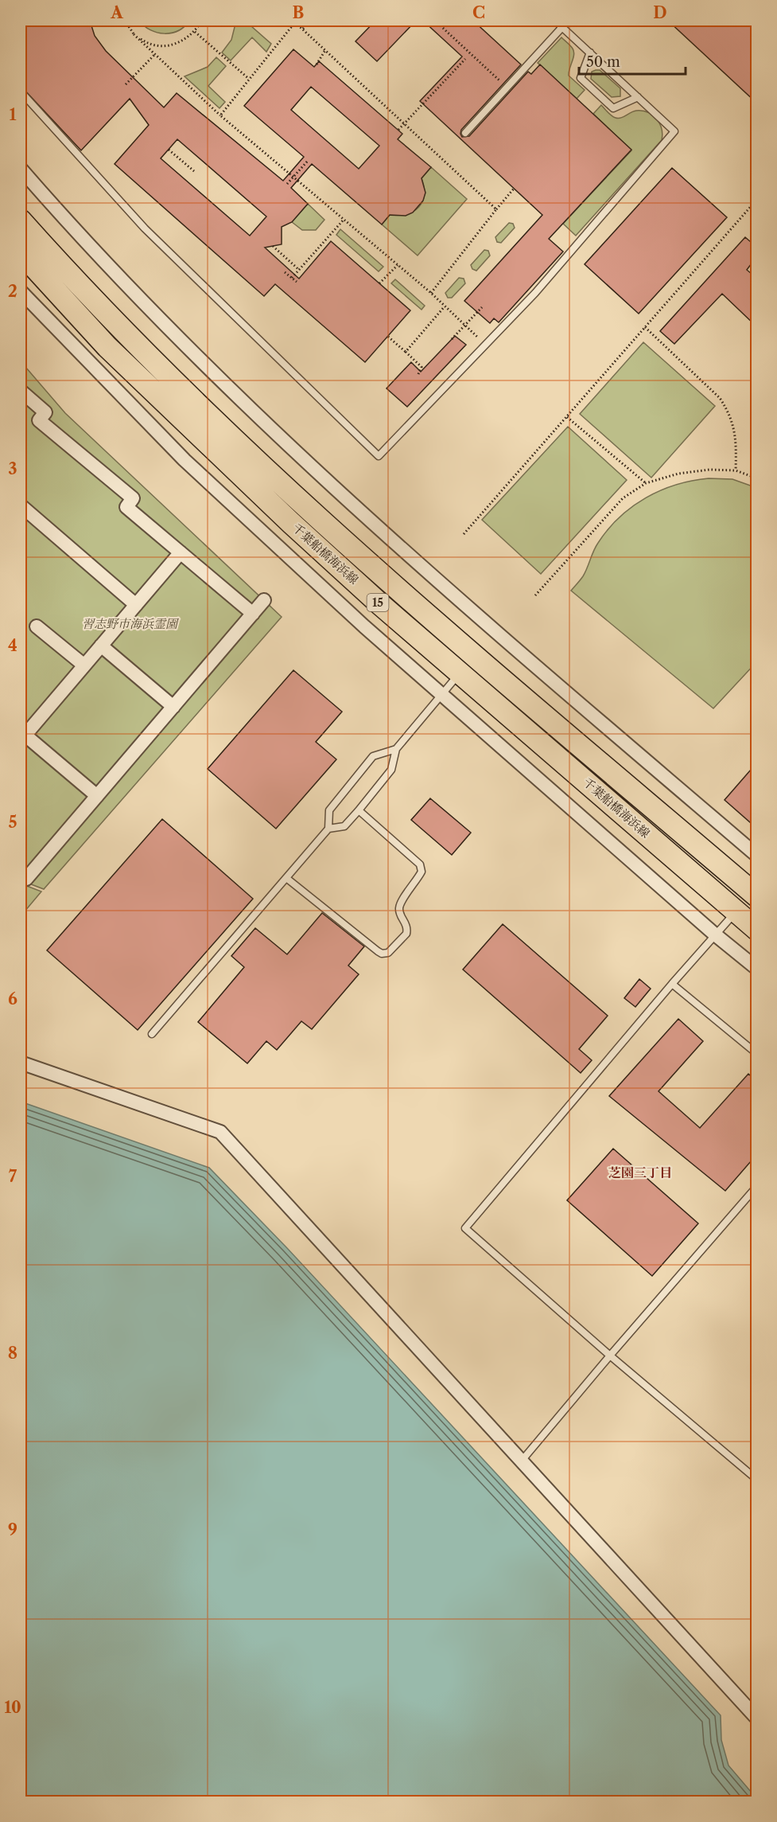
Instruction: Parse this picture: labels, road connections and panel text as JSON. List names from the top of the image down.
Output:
{
  "streets": {
    "main road": ["千葉船橋海浜線", "15"]
  },
  "districts": ["芝園三丁目"],
  "parks": ["習志野市海浜霊園"],
  "scale_bar": "50 m",
  "grid": {
    "columns": [
      "A",
      "B",
      "C",
      "D"
    ],
    "rows": [
      "1",
      "2",
      "3",
      "4",
      "5",
      "6",
      "7",
      "8",
      "9",
      "10"
    ]
  }
}
